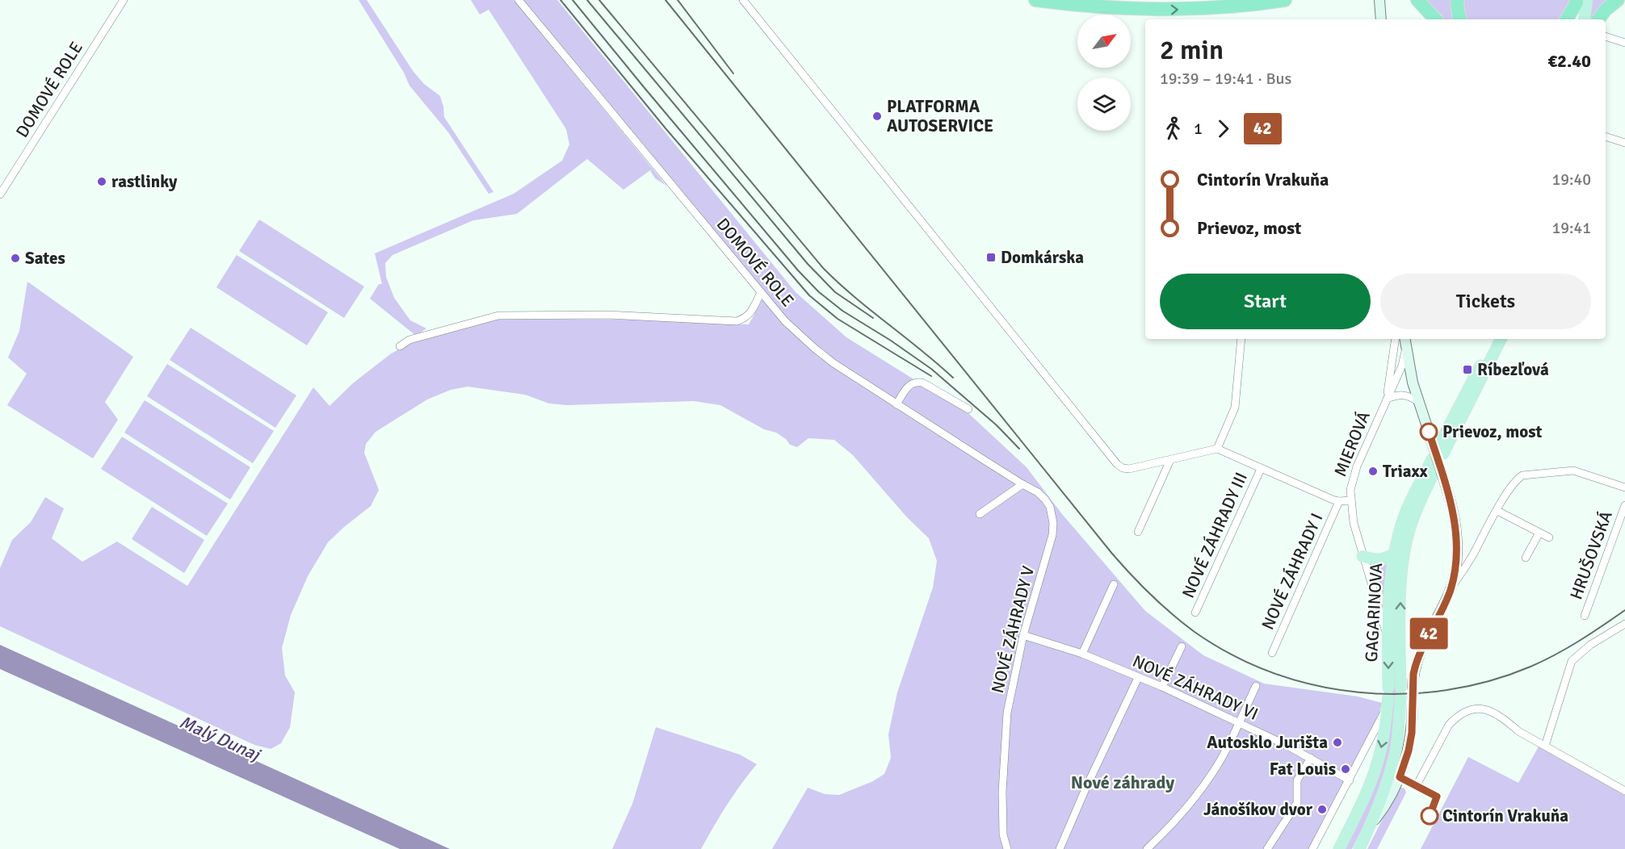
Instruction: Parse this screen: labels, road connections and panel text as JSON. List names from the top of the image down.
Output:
{
  "streets": {
    "main road": ["GAGARINOVA"],
    "street": [
      "DOMOVÉ ROLE",
      "MIEROVÁ",
      "NOVÉ ZÁHRADY III",
      "HRUŠOVSKÁ",
      "NOVÉ ZÁHRADY I",
      "NOVÉ ZÁHRADY V",
      "NOVÉ ZÁHRADY VI"
    ]
  },
  "crossings": [
    ["DOMOVÉ ROLE", "NOVÉ ZÁHRADY V"],
    ["MIEROVÁ", "GAGARINOVA"],
    ["NOVÉ ZÁHRADY V", "NOVÉ ZÁHRADY VI"]
  ],
  "districts": ["Nové záhrady"],
  "water": ["Malý Dunaj"],
  "places": {
    "other": [
      "PLATFORMA AUTOSERVICE",
      "rastlinky",
      "Sates",
      "Prievoz, most",
      "Triaxx",
      "Autosklo Jurišta",
      "Fat Louis",
      "Jánošíkov dvor",
      "Cintorín Vrakuňa"
    ],
    "transit": ["Domkárska", "Ríbezľová"]
  },
  "lines": ["bus line 42"],
  "north": "top right",
  "page": {
    "on_map": "42",
    "heading": ["2 min", "19:39 – 19:41 · Bus", "€2.40"],
    "legs": ["1", "42"],
    "list": [
      {
        "name": "Cintorín Vrakuňa",
        "value": "19:40"
      },
      {
        "name": "Prievoz, most",
        "value": "19:41"
      }
    ],
    "buttons": ["Start", "Tickets"]
  }
}
